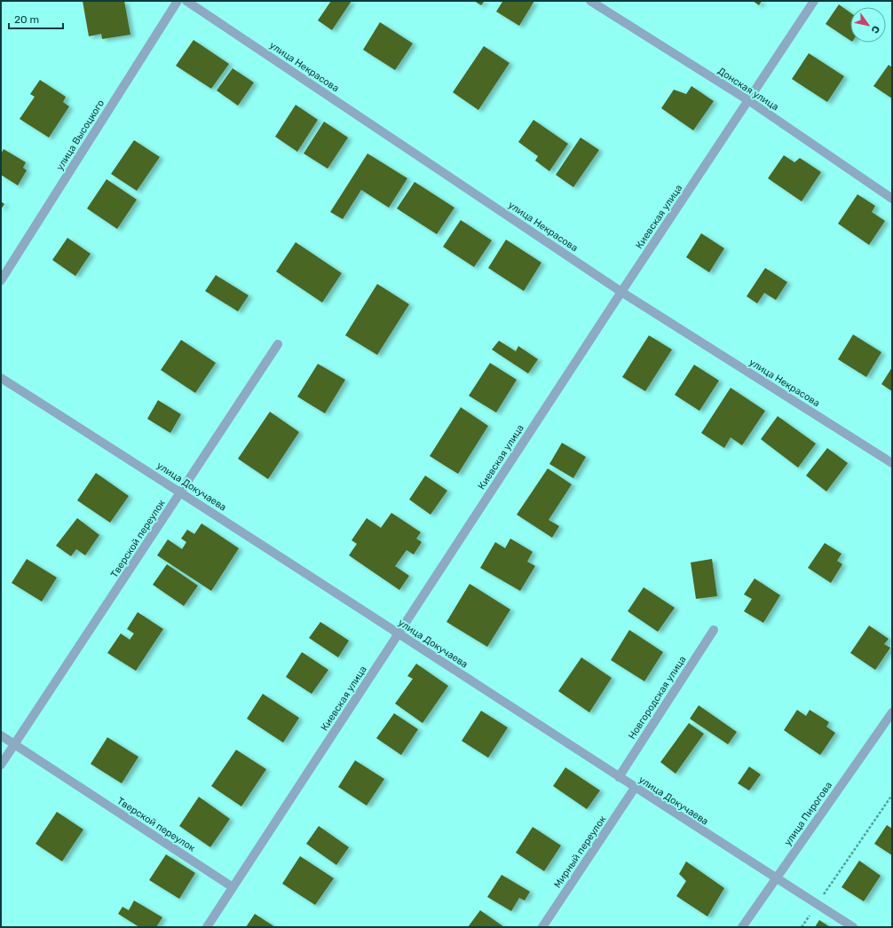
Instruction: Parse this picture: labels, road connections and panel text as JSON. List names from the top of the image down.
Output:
{
  "streets": {
    "street": [
      "улица Некрасова",
      "Донская улица",
      "улица Высоцкого",
      "Киевская улица",
      "улица Докучаева",
      "Тверской переулок",
      "Новгородская улица",
      "улица Пирогова",
      "Мирный переулок"
    ]
  },
  "crossings": [
    ["улица Некрасова", "Киевская улица"],
    ["Донская улица", "Киевская улица"],
    ["Киевская улица", "улица Докучаева"],
    ["Киевская улица", "Тверской переулок"],
    ["улица Докучаева", "Тверской переулок"],
    ["улица Докучаева", "Новгородская улица"],
    ["улица Докучаева", "улица Пирогова"],
    ["улица Докучаева", "Мирный переулок"]
  ],
  "scale_bar": "20 m",
  "north": "bottom right"
}
